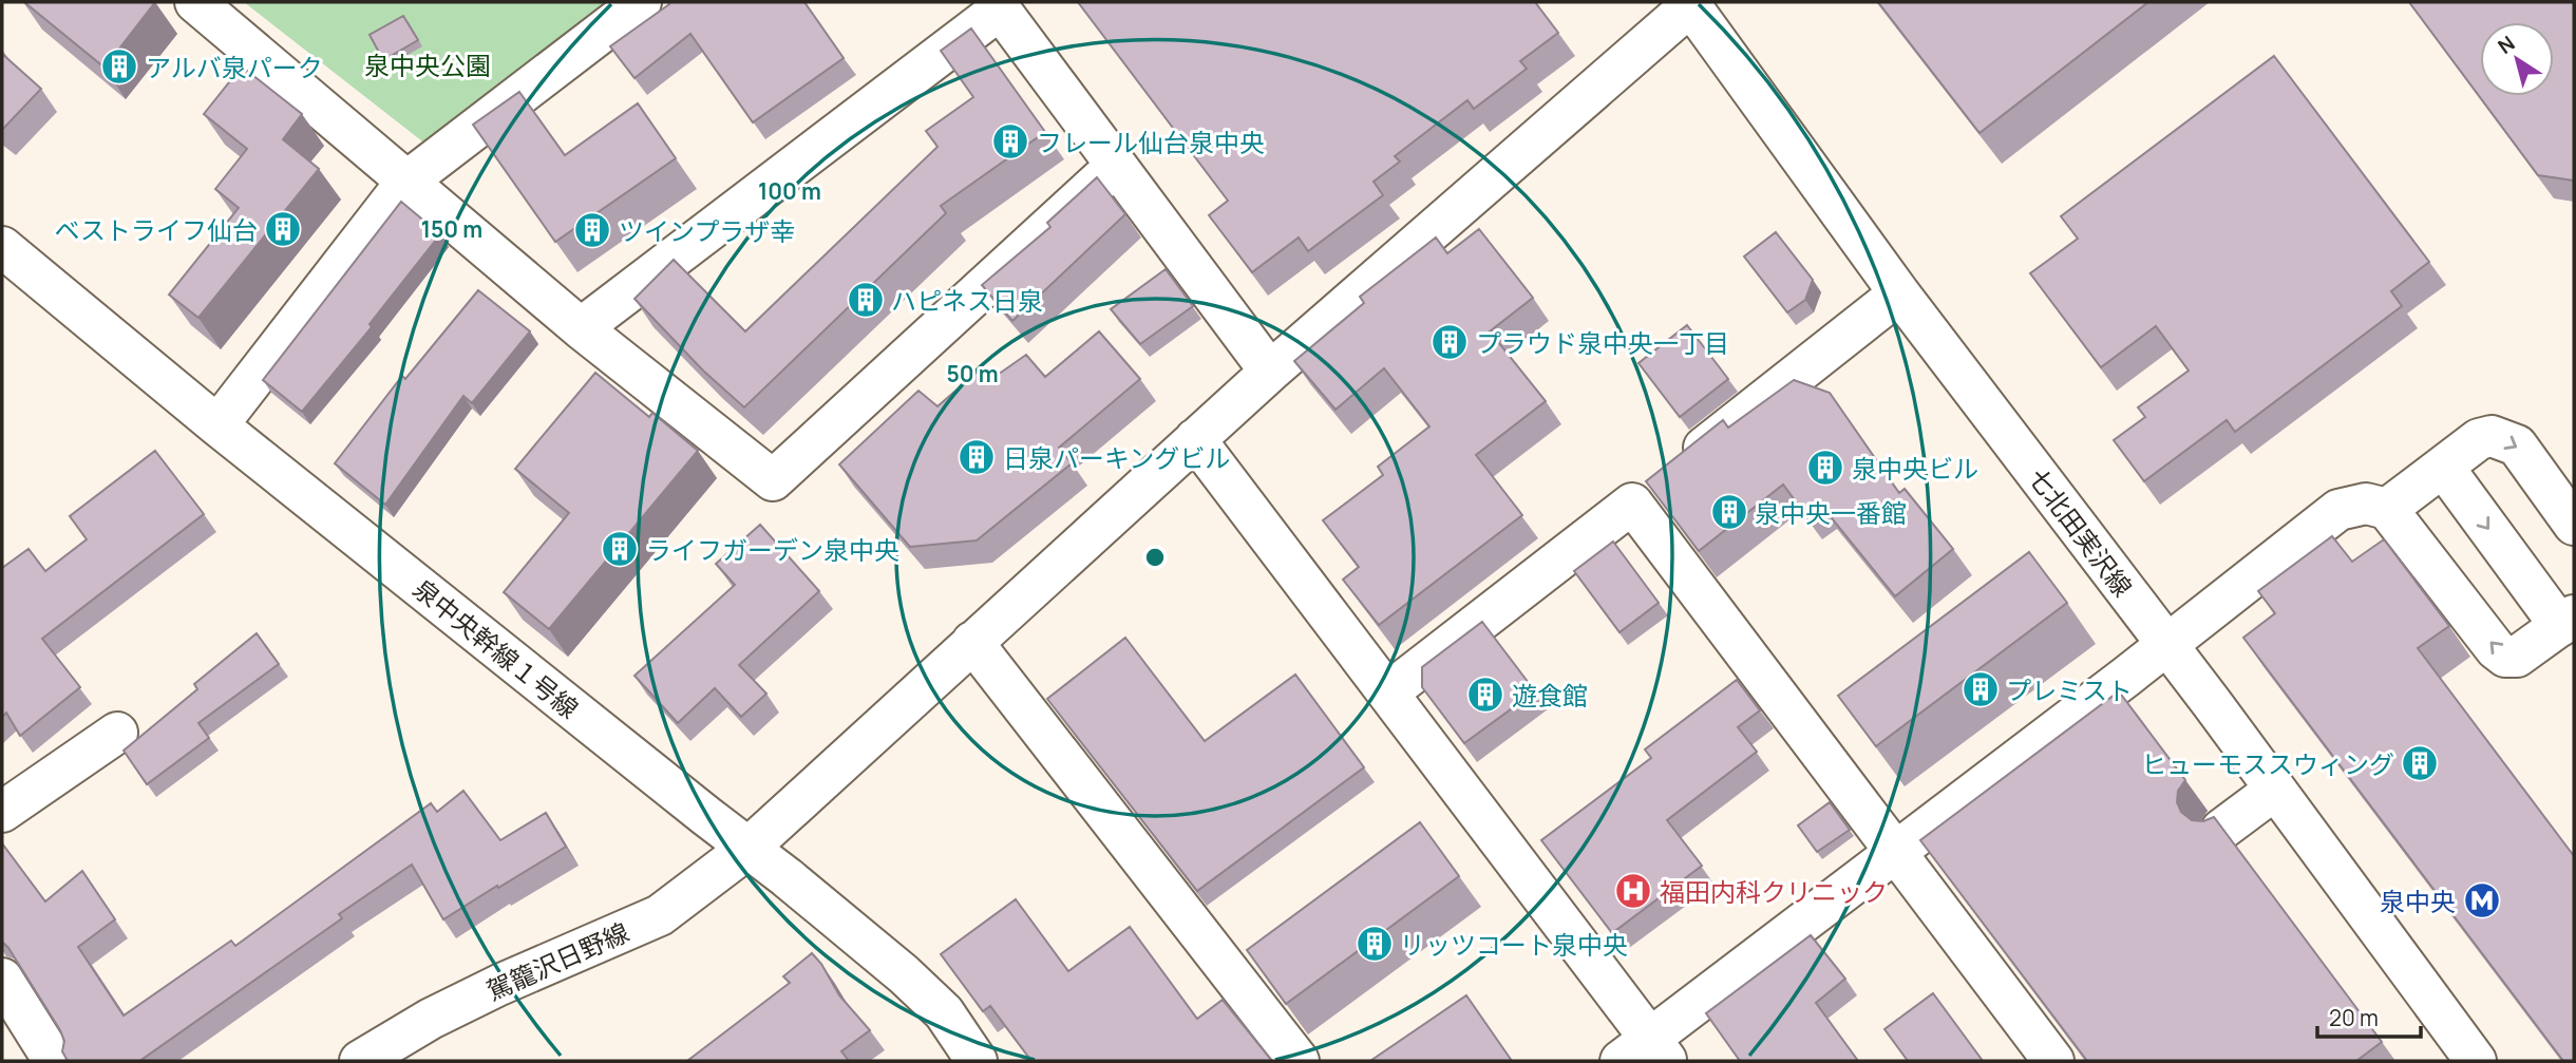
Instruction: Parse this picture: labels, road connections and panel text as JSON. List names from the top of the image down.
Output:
{
  "streets": {
    "street": ["七北田実沢線", "泉中央幹線１号線", "駕籠沢日野線"]
  },
  "crossings": [
    ["七北田実沢線", "駕籠沢日野線"],
    ["泉中央幹線１号線", "駕籠沢日野線"]
  ],
  "parks": ["泉中央公園"],
  "places": {
    "building": [
      "アルバ泉パーク",
      "フレール仙台泉中央",
      "ベストライフ仙台",
      "ツインプラザ幸",
      "ハピネス日泉",
      "プラウド泉中央一丁目",
      "日泉パーキングビル",
      "泉中央ビル",
      "泉中央一番館",
      "ライフガーデン泉中央",
      "プレミスト",
      "遊食館",
      "ヒューモススウィング",
      "リッツコート泉中央"
    ],
    "hospital": ["福田内科クリニック"],
    "metro station": ["泉中央"]
  },
  "scale_bar": "20 m",
  "north": "top left",
  "rings": ["100 m", "150 m", "50 m"]
}
